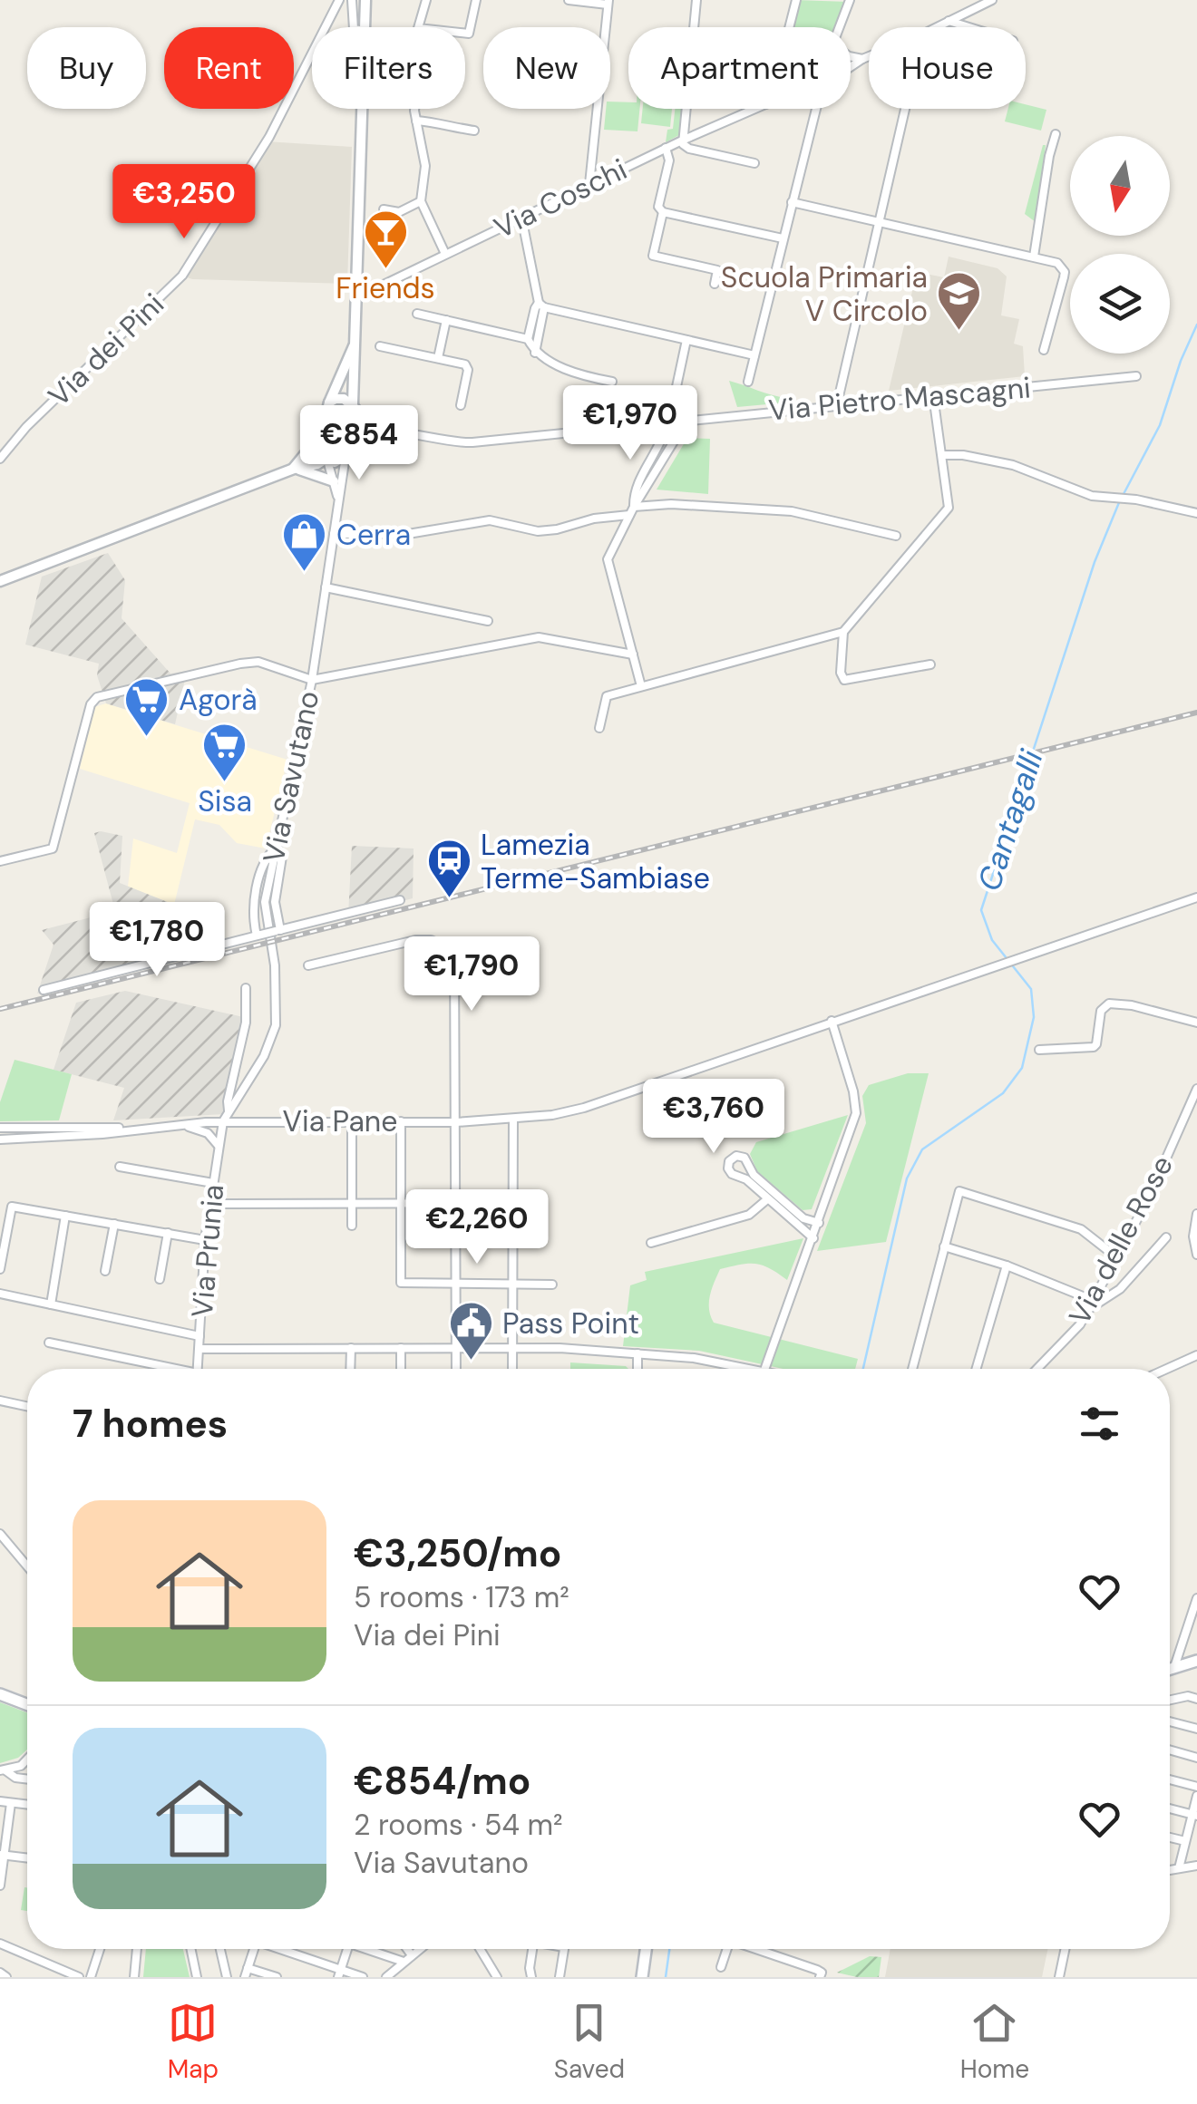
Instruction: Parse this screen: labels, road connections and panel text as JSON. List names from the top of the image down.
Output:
{
  "streets": {
    "street": [
      "Via Coschi",
      "Via dei Pini",
      "Via Pietro Mascagni",
      "Via Savutano",
      "Via Pane",
      "Via delle Rose",
      "Via Prunia"
    ]
  },
  "crossings": [
    ["Via Savutano", "Via Prunia"],
    ["Via Pane", "Via Prunia"]
  ],
  "water": ["Cantagalli"],
  "places": {
    "bar": ["Friends"],
    "school or university": ["Scuola Primaria V Circolo"],
    "shop": ["Cerra"],
    "supermarket": ["Agorà", "Sisa"],
    "station": ["Lamezia Terme-Sambiase"],
    "public building": ["Pass Point"]
  },
  "north": "bottom",
  "page": {
    "chip": [
      "Buy",
      "Rent",
      "Filters",
      "New",
      "Apartment",
      "House"
    ],
    "price": [
      "€3,250",
      "€1,970",
      "€854",
      "€1,780",
      "€1,790",
      "€3,760",
      "€2,260"
    ],
    "heading": "7 homes",
    "list": [
      {
        "name": "€3,250/mo",
        "note": "5 rooms · 173 m² · Via dei Pini"
      },
      {
        "name": "€854/mo",
        "note": "2 rooms · 54 m² · Via Savutano"
      }
    ],
    "tabs": ["Map", "Saved", "Home"]
  }
}
